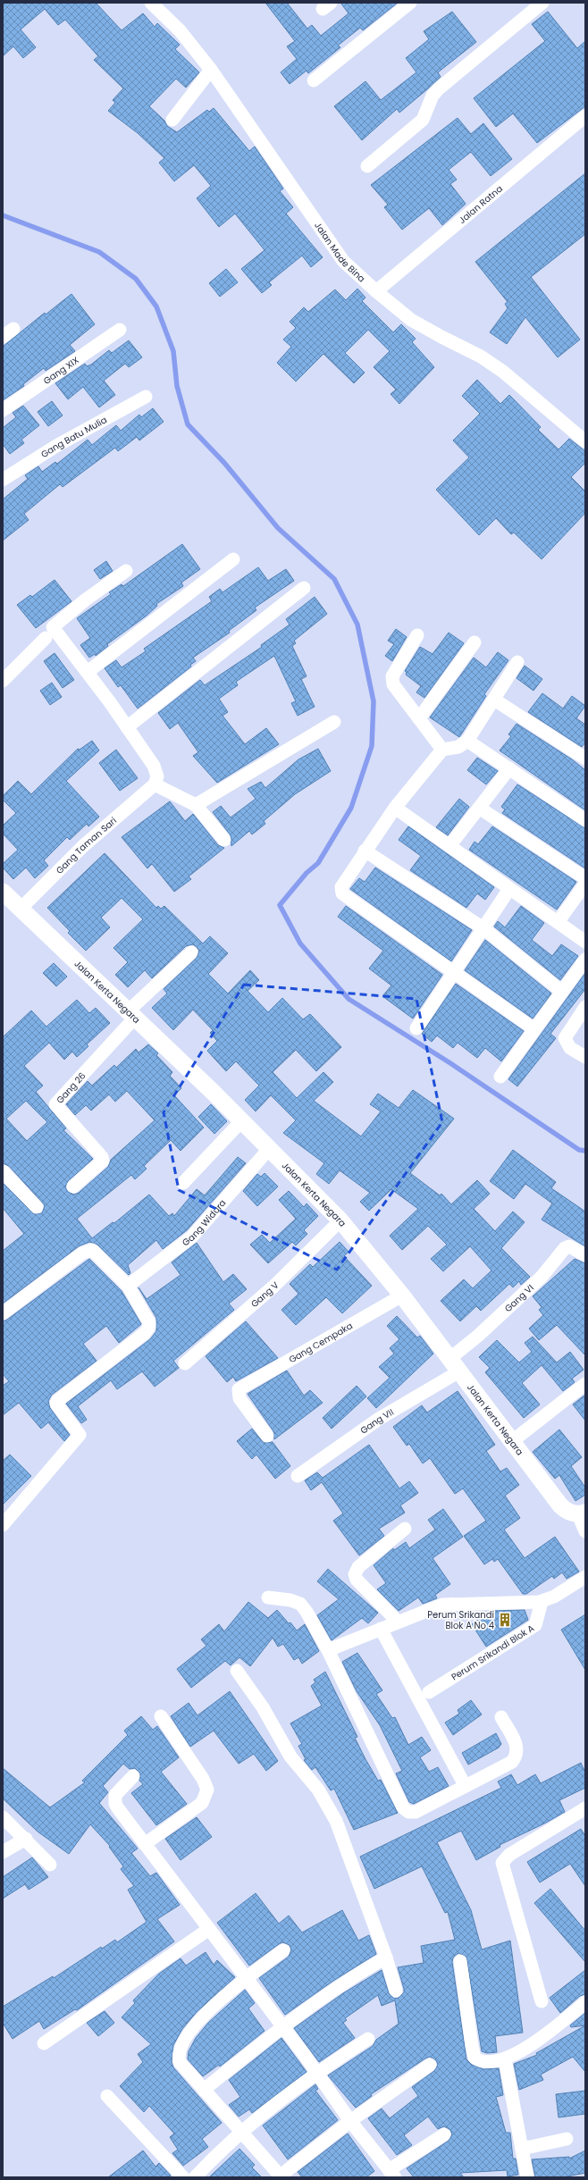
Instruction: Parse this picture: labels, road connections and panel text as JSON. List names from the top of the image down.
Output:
{
  "streets": {
    "street": [
      "Jalan Ratna",
      "Jalan Made Bina",
      "Gang XIX",
      "Gang Batu Mulia",
      "Gang Taman Sari",
      "Jalan Kerta Negara",
      "Gang 26",
      "Gang Widura",
      "Gang V",
      "Gang VI",
      "Gang Cempaka",
      "Gang VII",
      "Perum Srikandi Blok A"
    ]
  },
  "crossings": [
    ["Jalan Ratna", "Jalan Made Bina"],
    ["Gang Taman Sari", "Jalan Kerta Negara"],
    ["Jalan Kerta Negara", "Gang 26"],
    ["Jalan Kerta Negara", "Gang Widura"],
    ["Jalan Kerta Negara", "Gang V"],
    ["Jalan Kerta Negara", "Gang VI"],
    ["Jalan Kerta Negara", "Gang Cempaka"],
    ["Jalan Kerta Negara", "Gang VII"],
    ["Gang VI", "Gang VII"]
  ],
  "places": {
    "building": ["Perum Srikandi Blok A No 4"]
  }
}
